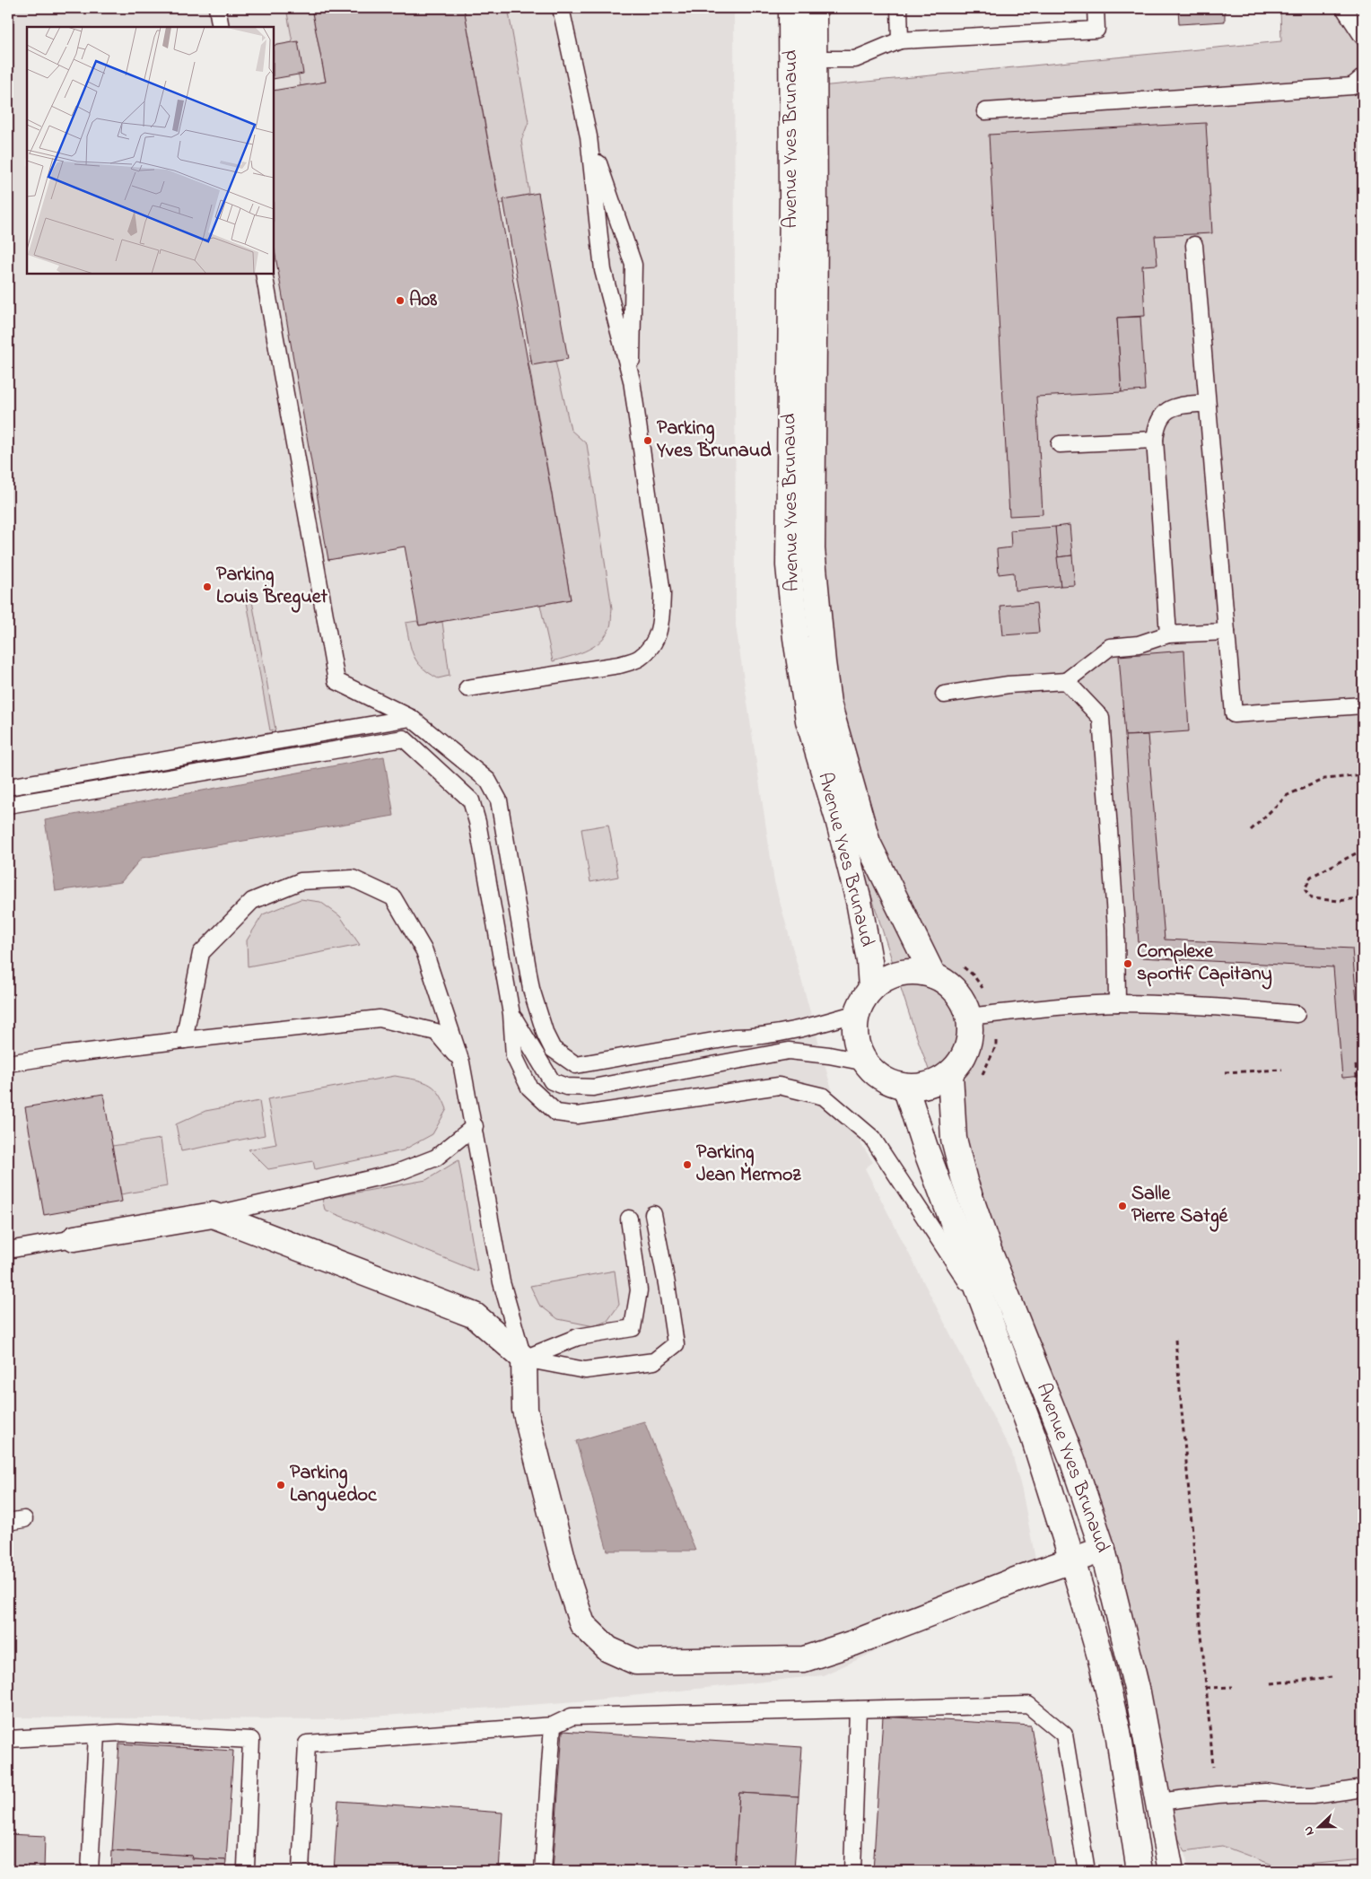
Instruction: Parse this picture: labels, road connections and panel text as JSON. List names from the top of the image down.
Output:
{
  "streets": {
    "street": ["Avenue Yves Brunaud"]
  },
  "places": [
    "A08",
    "Parking Yves Brunaud",
    "Parking Louis Breguet",
    "Complexe sportif Capitany",
    "Parking Jean Mermoz",
    "Salle Pierre Satgé",
    "Parking Languedoc"
  ],
  "north": "left"
}
